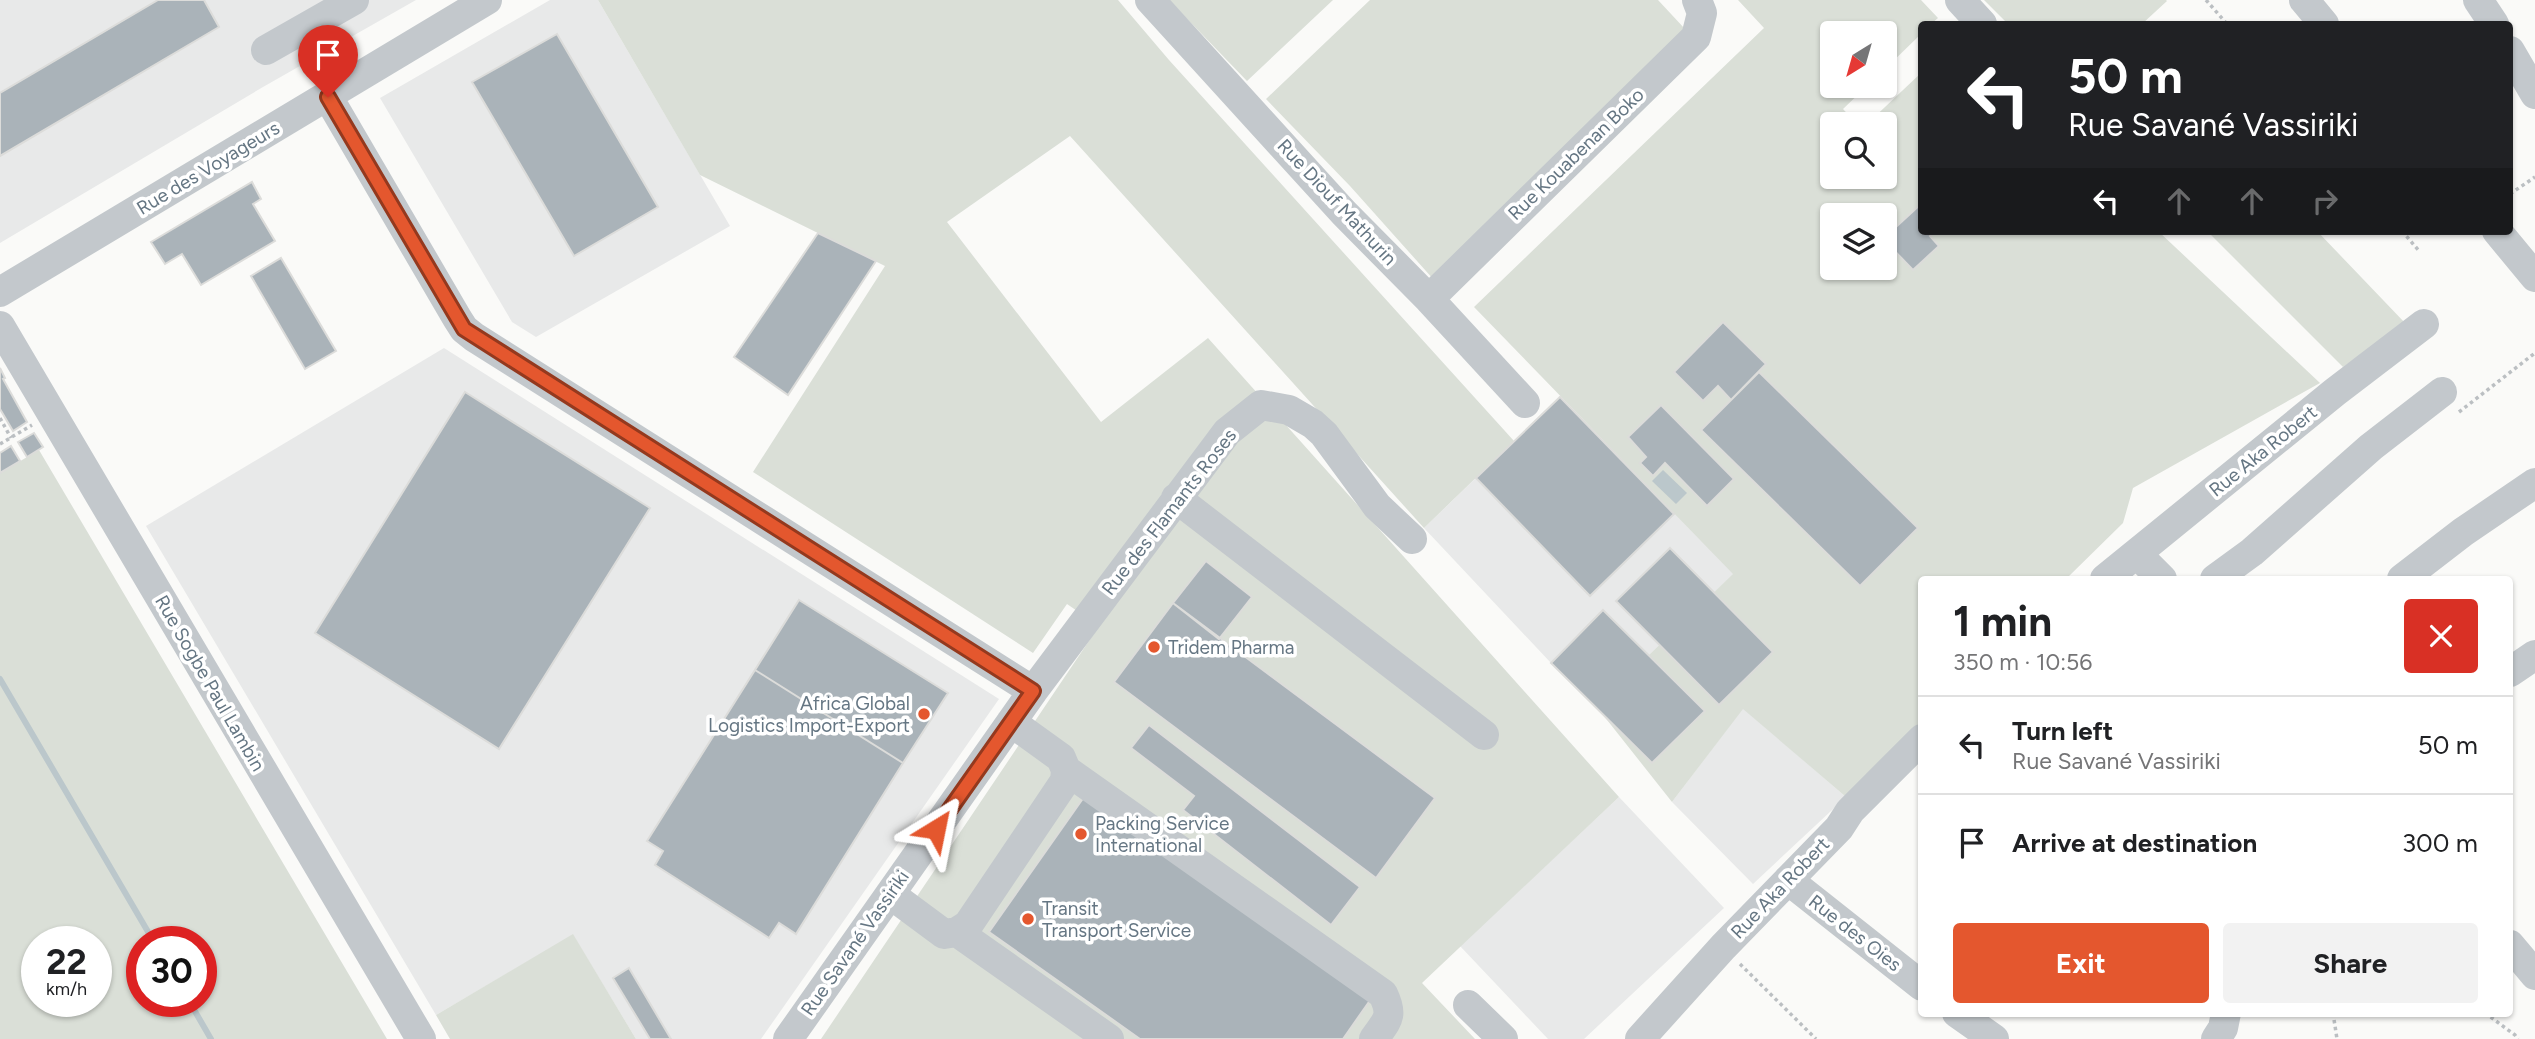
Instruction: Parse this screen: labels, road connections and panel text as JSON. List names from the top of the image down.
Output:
{
  "streets": {
    "street": [
      "Rue Kouabenan Boko",
      "Rue des Voyageurs",
      "Rue Diouf Mathurin",
      "Rue Aka Robert",
      "Rue des Flamants Roses",
      "Rue Sogbe Paul Lambin",
      "Rue des Oies",
      "Rue Savané Vassiriki"
    ]
  },
  "crossings": [
    ["Rue Kouabenan Boko", "Rue Diouf Mathurin"],
    ["Rue Aka Robert", "Rue des Oies"],
    ["Rue des Flamants Roses", "Rue Savané Vassiriki"]
  ],
  "places": [
    "Tridem Pharma",
    "Africa Global Logistics Import-Export",
    "Packing Service International",
    "Transit Transport Service"
  ],
  "north": "bottom left",
  "page": {
    "turn": ["50 m", "Rue Savané Vassiriki"],
    "heading": ["1 min", "350 m · 10:56"],
    "list": [
      {
        "name": "Turn left",
        "note": "Rue Savané Vassiriki",
        "value": "50 m"
      },
      {
        "name": "Arrive at destination",
        "value": "300 m"
      }
    ],
    "buttons": ["Exit", "Share"],
    "speed": "22 km/h",
    "limit": "30"
  }
}
